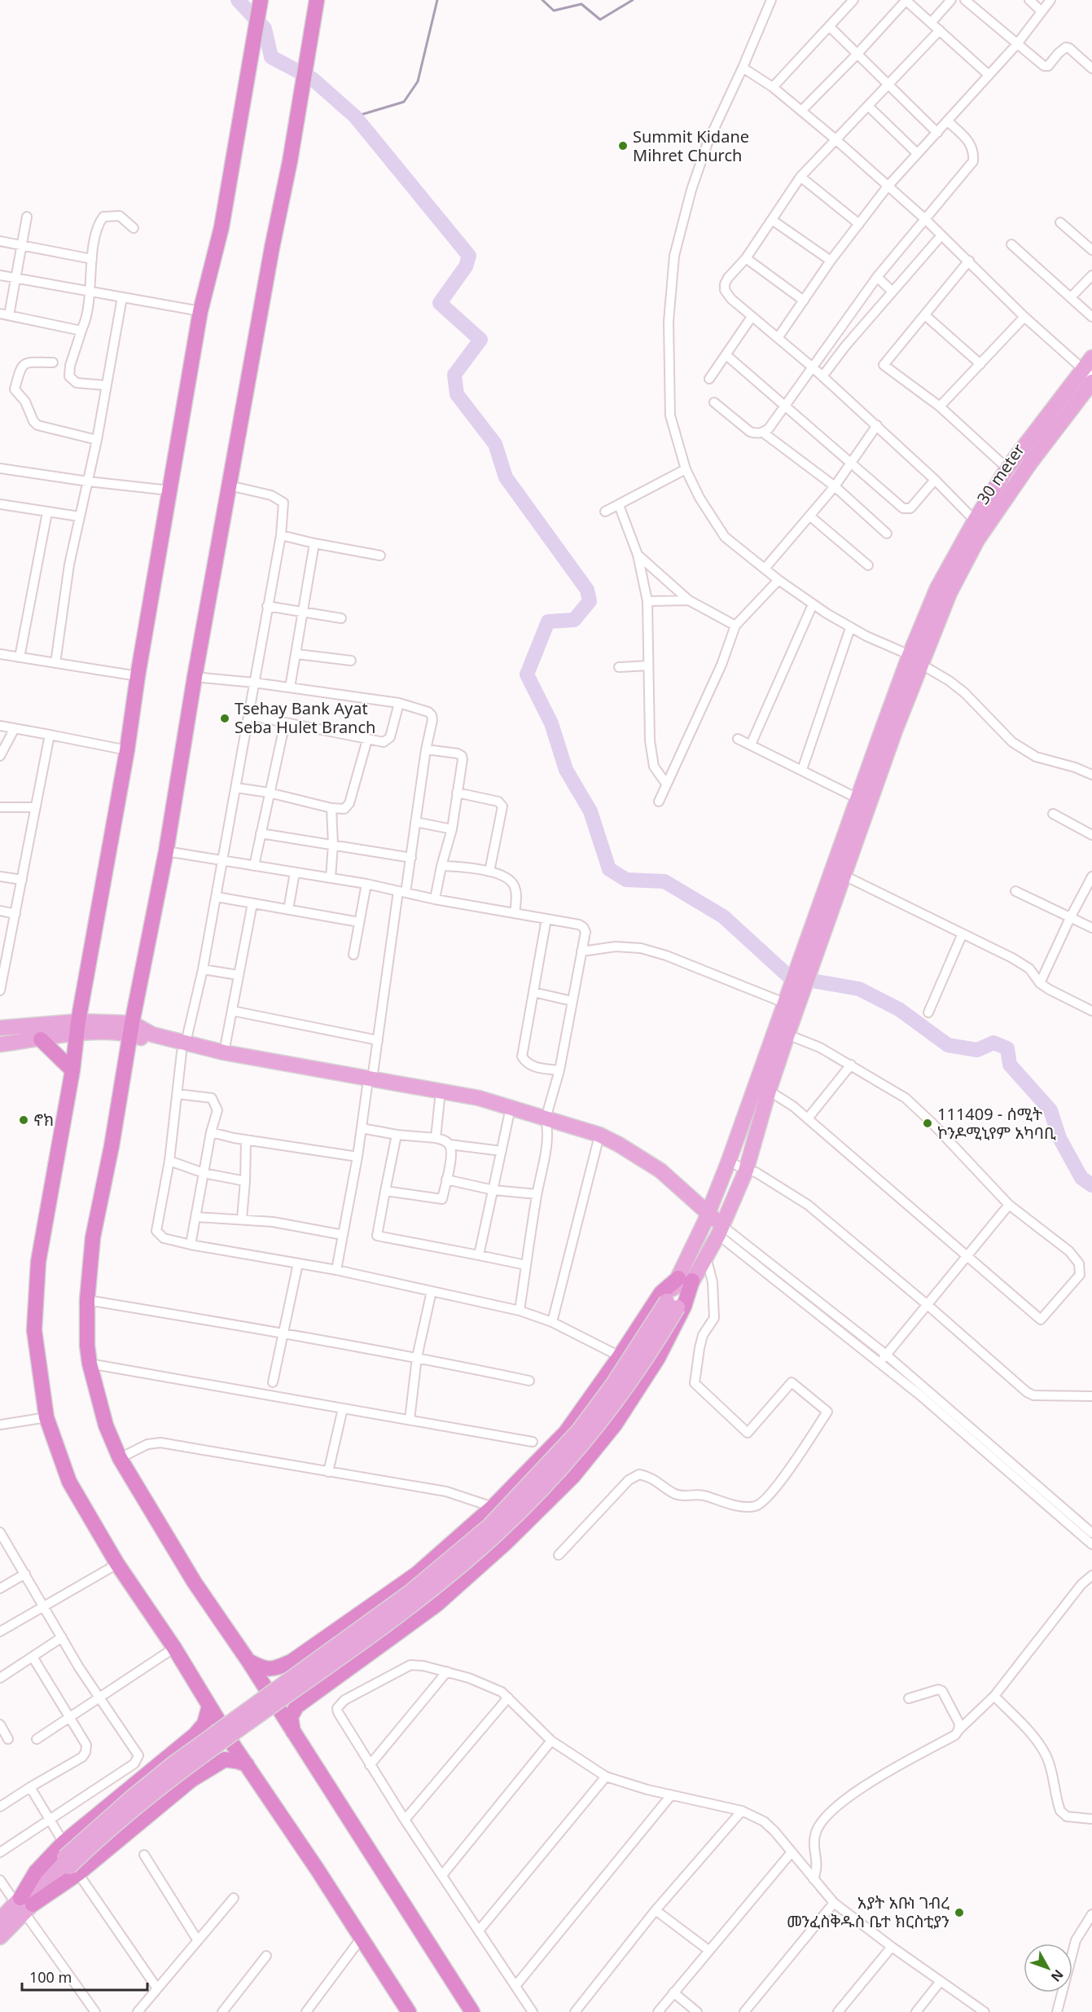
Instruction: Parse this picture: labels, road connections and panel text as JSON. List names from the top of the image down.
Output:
{
  "streets": {
    "main road": ["30 meter"]
  },
  "places": [
    "Summit Kidane Mihret Church",
    "Tsehay Bank Ayat Seba Hulet Branch",
    "ኖክ",
    "111409 - ሰሚት ኮንዶሚኒየም አካባቢ",
    "አያት አቡነ ገብረ መንፈስቅዱስ ቤተ ክርስቲያን"
  ],
  "scale_bar": "100 m",
  "north": "bottom right"
}
